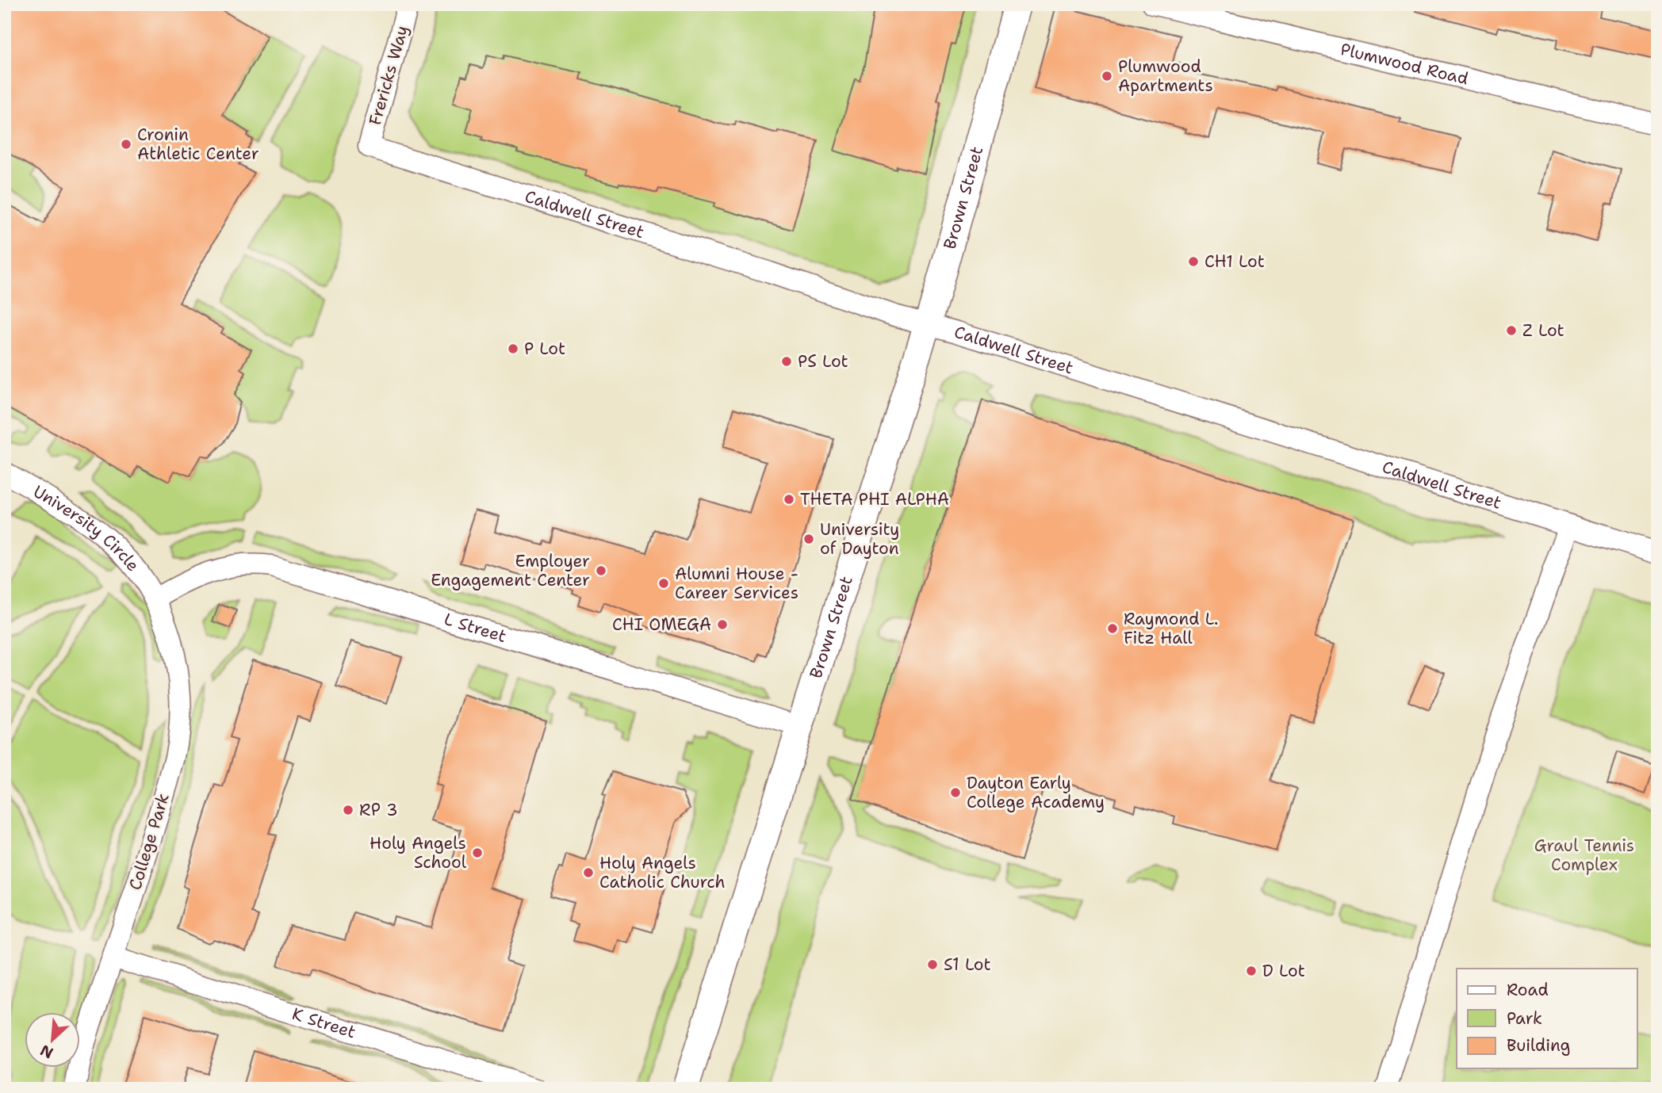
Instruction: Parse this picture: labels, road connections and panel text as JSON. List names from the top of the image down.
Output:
{
  "streets": {
    "street": [
      "Plumwood Road",
      "Frericks Way",
      "Brown Street",
      "Caldwell Street",
      "University Circle",
      "L Street",
      "College Park",
      "K Street"
    ]
  },
  "crossings": [
    ["Frericks Way", "Caldwell Street"],
    ["Brown Street", "Caldwell Street"],
    ["Brown Street", "L Street"],
    ["University Circle", "L Street"],
    ["University Circle", "College Park"],
    ["L Street", "College Park"],
    ["College Park", "K Street"]
  ],
  "parks": ["Graul Tennis Complex"],
  "places": [
    "Plumwood Apartments",
    "Cronin Athletic Center",
    "CH1 Lot",
    "Z Lot",
    "P Lot",
    "PS Lot",
    "THETA PHI ALPHA",
    "University of Dayton",
    "Employer Engagement Center",
    "Alumni House - Career Services",
    "CHI OMEGA",
    "Raymond L. Fitz Hall",
    "Dayton Early College Academy",
    "RP 3",
    "Holy Angels School",
    "Holy Angels Catholic Church",
    "S1 Lot",
    "D Lot"
  ],
  "legend": ["Road", "Park", "Building"],
  "north": "bottom left"
}
